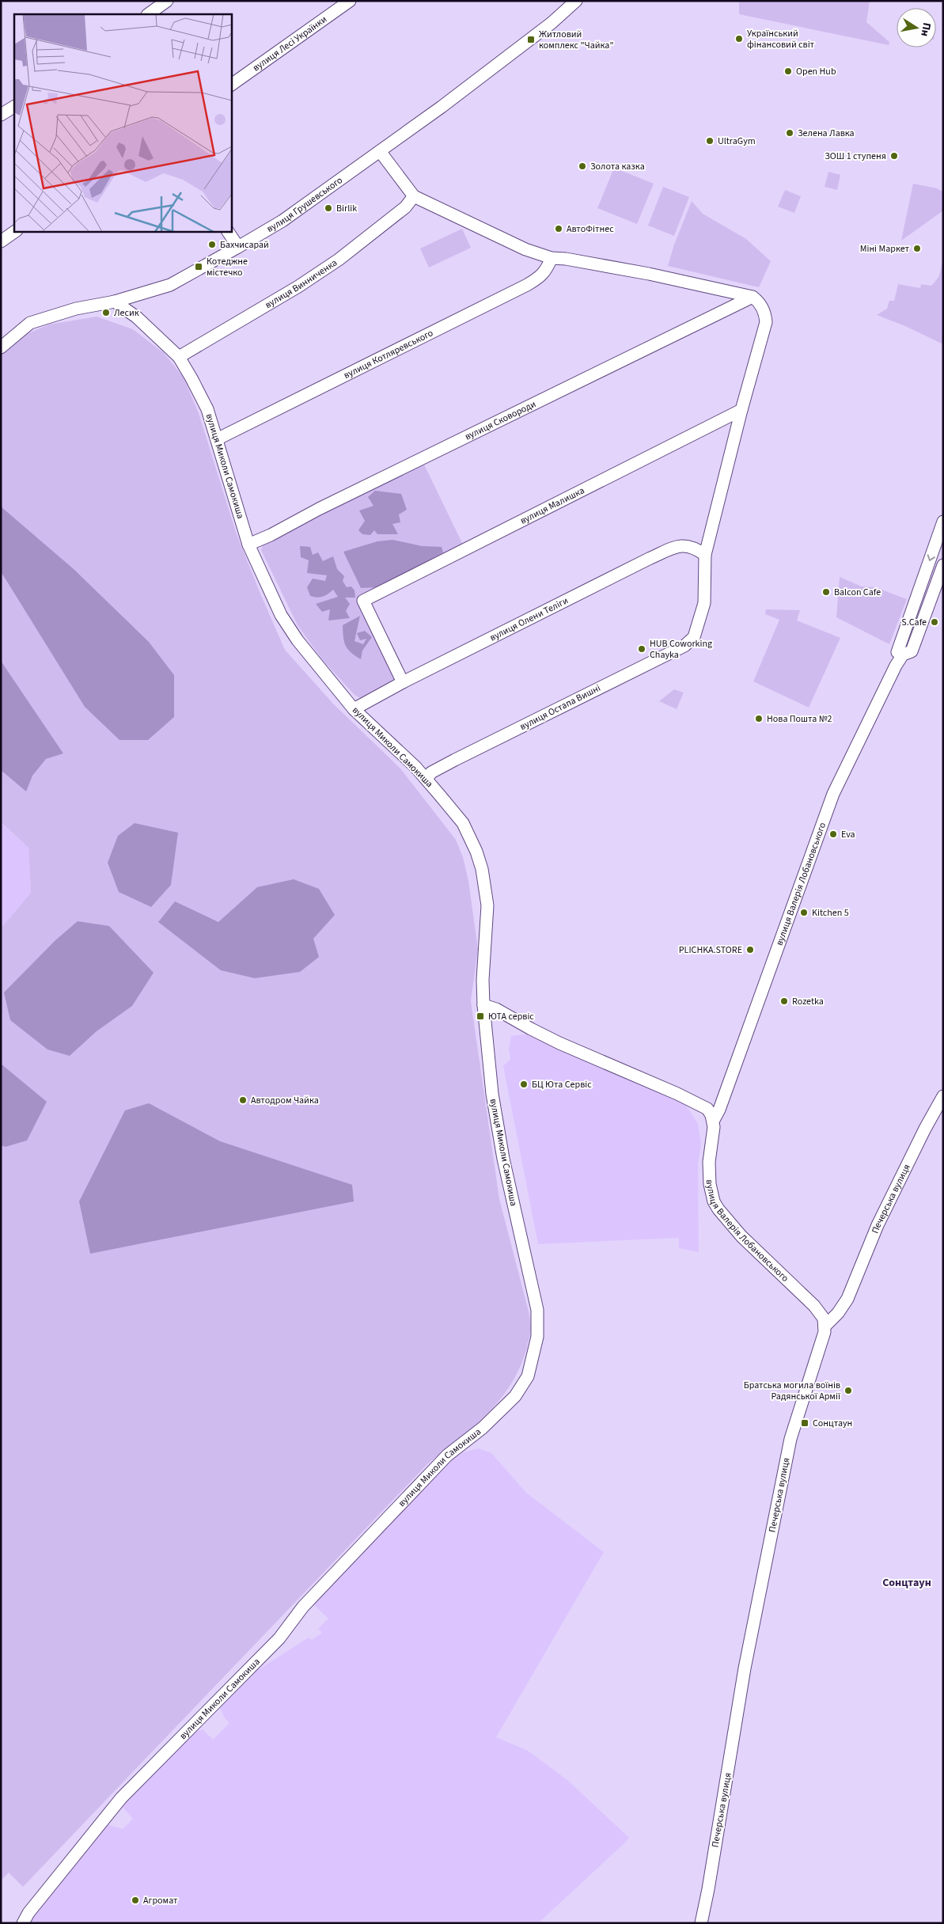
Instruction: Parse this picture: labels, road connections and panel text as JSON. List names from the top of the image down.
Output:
{
  "streets": {
    "street": [
      "вулиця Лесі Українки",
      "вулиця Грушевського",
      "вулиця Винниченка",
      "вулиця Котляревського",
      "вулиця Сковороди",
      "вулиця Миколи Самокиша",
      "вулиця Малишка",
      "вулиця Олени Теліги",
      "вулиця Остапа Вишні",
      "вулиця Валерія Лобановського",
      "Печерська вулиця"
    ]
  },
  "crossings": [
    ["вулиця Грушевського", "вулиця Миколи Самокиша"],
    ["вулиця Винниченка", "вулиця Миколи Самокиша"],
    ["вулиця Котляревського", "вулиця Миколи Самокиша"],
    ["вулиця Сковороди", "вулиця Миколи Самокиша"],
    ["вулиця Миколи Самокиша", "вулиця Олени Теліги"],
    ["вулиця Миколи Самокиша", "вулиця Остапа Вишні"],
    ["вулиця Малишка", "вулиця Олени Теліги"],
    ["вулиця Олени Теліги", "вулиця Остапа Вишні"],
    ["вулиця Валерія Лобановського", "Печерська вулиця"]
  ],
  "districts": ["Сонцтаун"],
  "places": {
    "other": [
      "Український фінансовий світ",
      "Open Hub",
      "Зелена Лавка",
      "UltraGym",
      "ЗОШ 1 ступеня",
      "Золота казка",
      "Birlik",
      "АвтоФітнес",
      "Бахчисарай",
      "Міні Маркет",
      "Лесик",
      "Balcon Cafe",
      "S.Cafe",
      "HUB Coworking Chayka",
      "Нова Пошта №2",
      "Eva",
      "Kitchen 5",
      "PLICHKA.STORE",
      "Rozetka",
      "БЦ Юта Сервіс",
      "Автодром Чайка",
      "Братська могила воїнів Радянської Армії",
      "Агромат"
    ],
    "transit": [
      "Житловий комплекс \"Чайка\"",
      "Котеджне містечко",
      "ЮТА сервіс",
      "Сонцтаун"
    ]
  },
  "north": "right"
}
